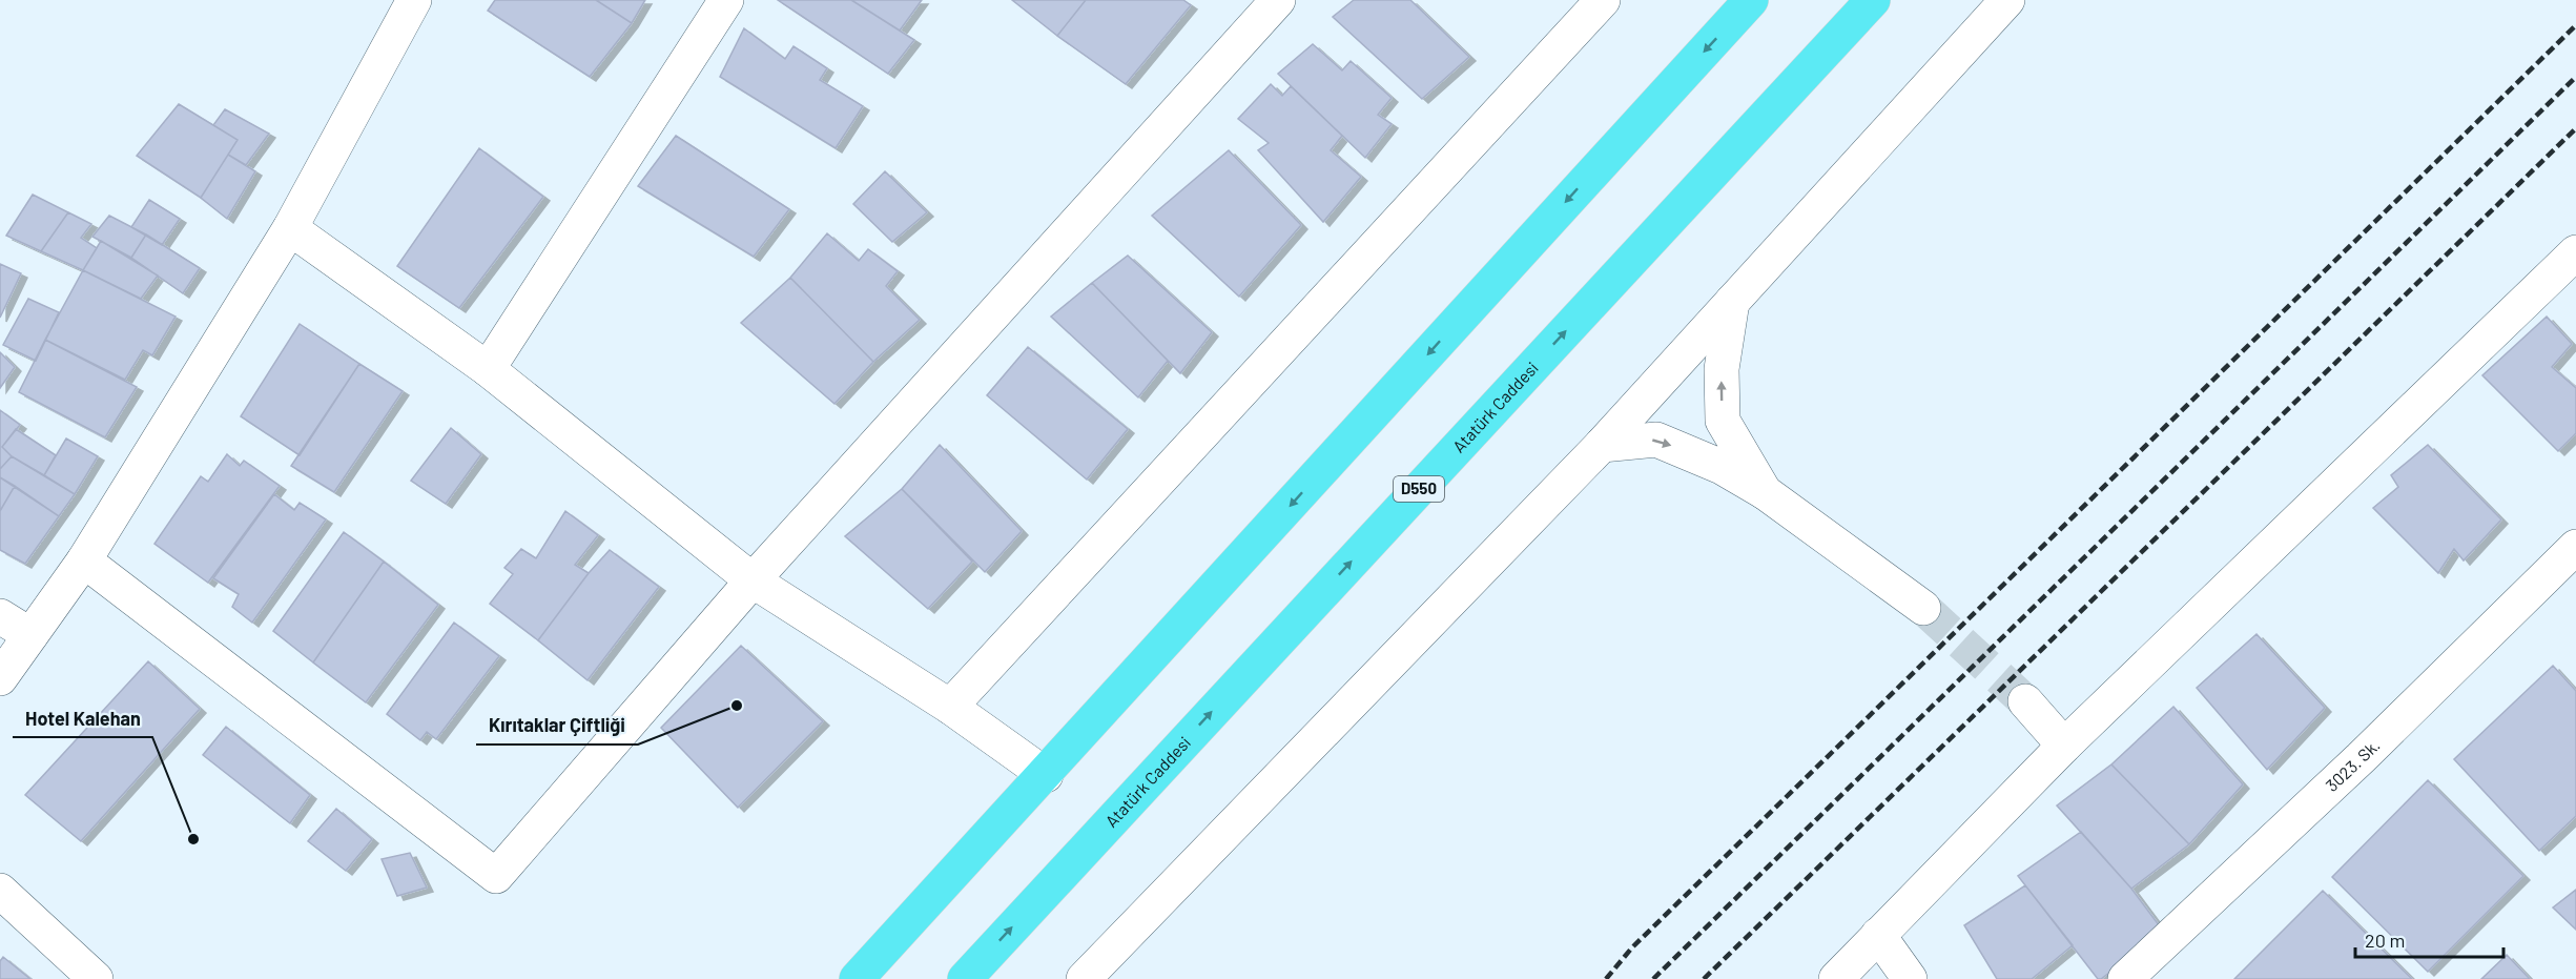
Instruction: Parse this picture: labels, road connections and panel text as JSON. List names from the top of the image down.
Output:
{
  "streets": {
    "highway": ["Atatürk Caddesi", "D550"],
    "street": ["3023. Sk."]
  },
  "places": ["Kırıtaklar Çiftliği", "Hotel Kalehan"],
  "scale_bar": "20 m"
}
